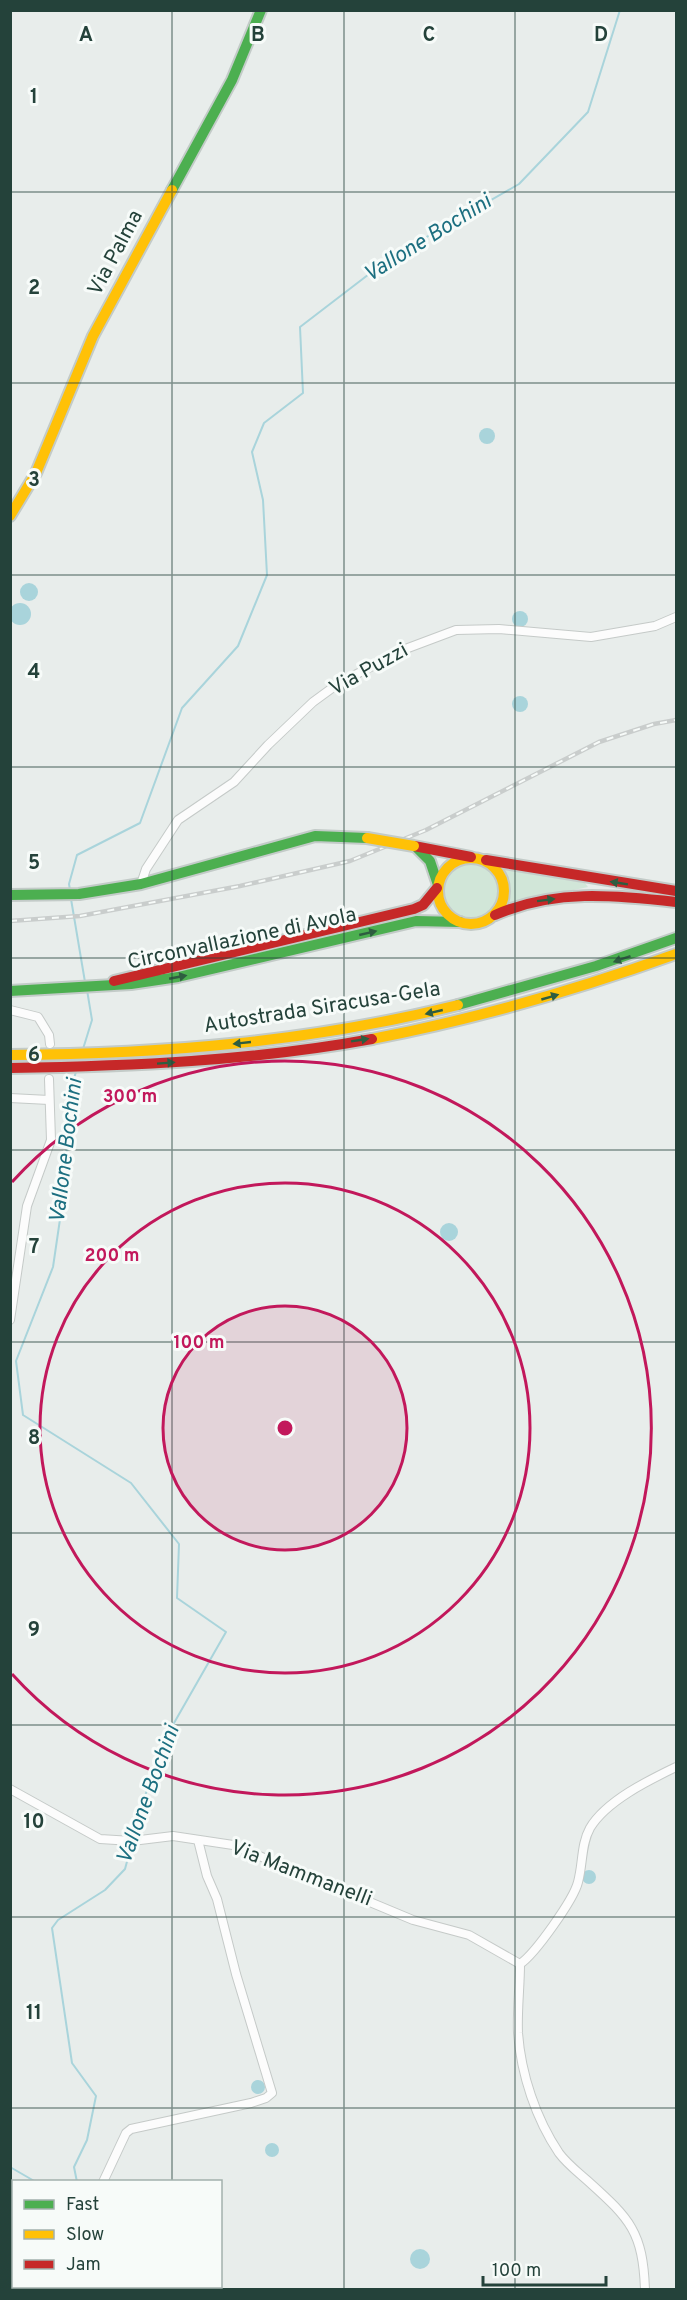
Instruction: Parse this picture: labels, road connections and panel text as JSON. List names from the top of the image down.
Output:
{
  "streets": {
    "main road": ["Via Palma", "Circonvallazione di Avola", "Autostrada Siracusa-Gela"],
    "street": ["Via Puzzi", "Via Mammanelli"]
  },
  "water": ["Vallone Bochini"],
  "legend": ["Fast", "Slow", "Jam"],
  "scale_bar": "100 m",
  "grid": {
    "columns": [
      "A",
      "B",
      "C",
      "D"
    ],
    "rows": [
      "1",
      "2",
      "3",
      "4",
      "5",
      "6",
      "7",
      "8",
      "9",
      "10",
      "11"
    ]
  },
  "rings": ["300 m", "200 m", "100 m"]
}
